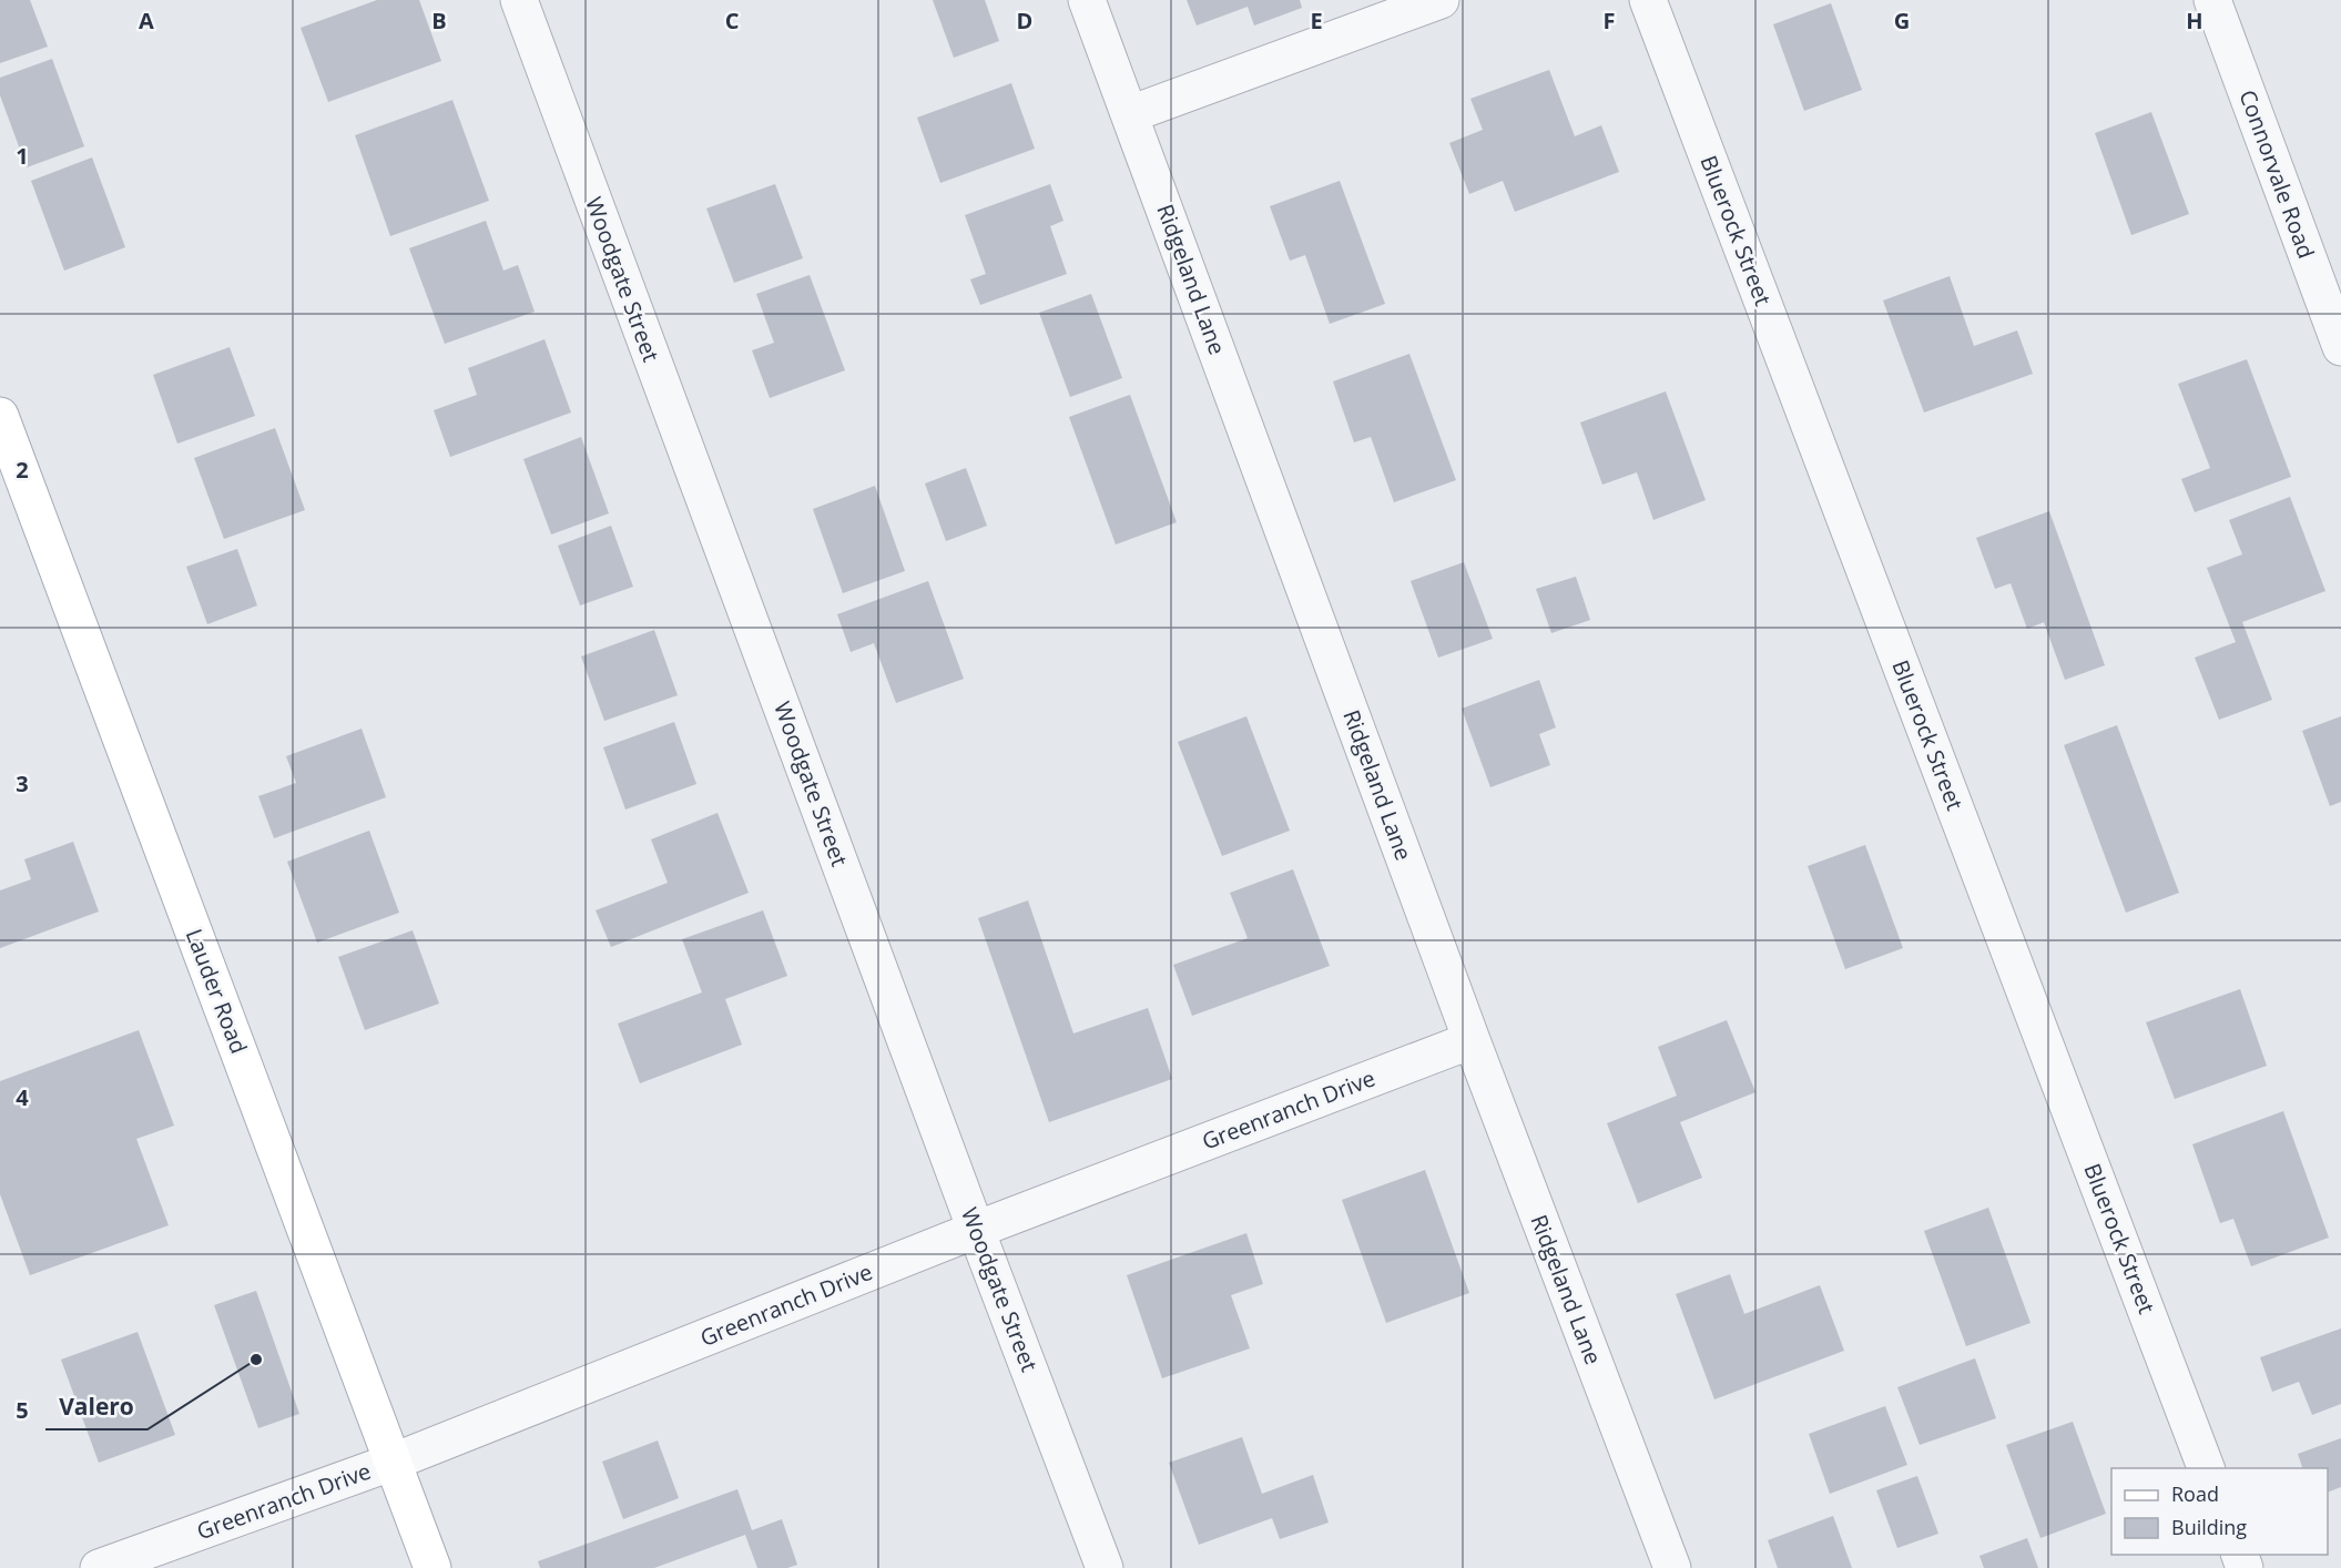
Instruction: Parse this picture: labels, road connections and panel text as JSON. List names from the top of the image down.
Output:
{
  "streets": {
    "main road": ["Lauder Road"],
    "street": [
      "Connorvale Road",
      "Bluerock Street",
      "Woodgate Street",
      "Ridgeland Lane",
      "Greenranch Drive"
    ]
  },
  "crossings": [
    ["Woodgate Street", "Greenranch Drive"],
    ["Ridgeland Lane", "Greenranch Drive"],
    ["Lauder Road", "Greenranch Drive"]
  ],
  "places": ["Valero"],
  "legend": ["Road", "Building"],
  "grid": {
    "columns": [
      "A",
      "B",
      "C",
      "D",
      "E",
      "F",
      "G",
      "H"
    ],
    "rows": [
      "1",
      "2",
      "3",
      "4",
      "5"
    ]
  }
}
